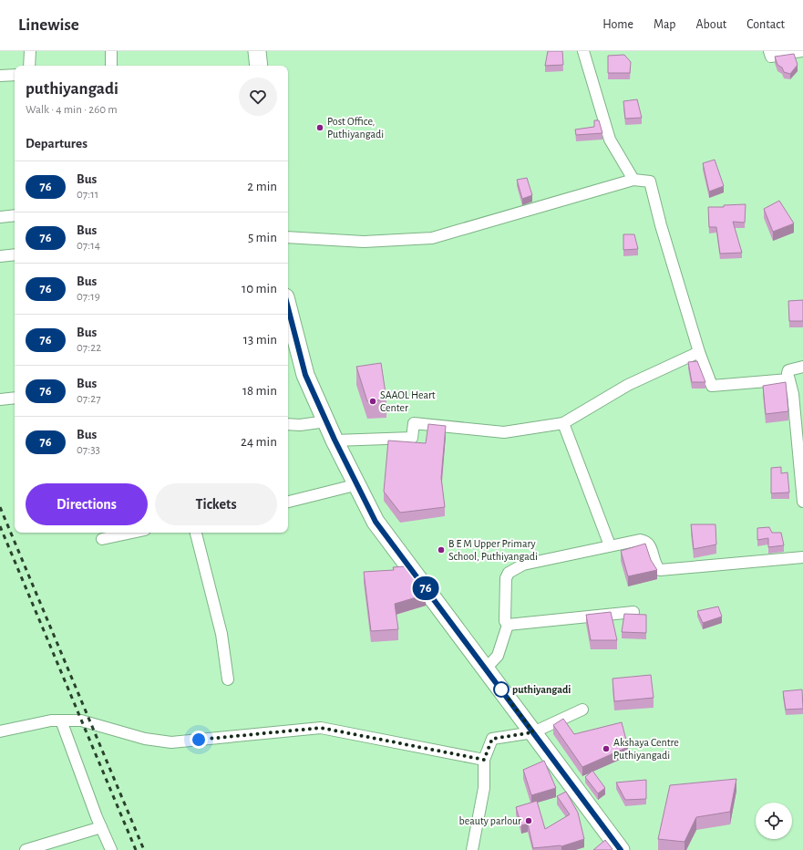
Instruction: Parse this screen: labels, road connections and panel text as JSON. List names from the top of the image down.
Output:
{
  "places": [
    "Post Office, Puthiyangadi",
    "SAAOL Heart Center",
    "B E M Upper Primary School, Puthiyangadi",
    "puthiyangadi",
    "Akshaya Centre Puthiyangadi",
    "beauty parlour"
  ],
  "lines": ["bus line 76"],
  "page": {
    "header": "Linewise",
    "nav": [
      "Home",
      "Map",
      "About",
      "Contact"
    ],
    "on_map": "76",
    "heading": [
      ["puthiyangadi", "Walk · 4 min · 260 m"],
      "Departures"
    ],
    "list": [
      {
        "mark": "76",
        "name": "Bus",
        "note": "07:11",
        "value": "2 min"
      },
      {
        "mark": "76",
        "name": "Bus",
        "note": "07:14",
        "value": "5 min"
      },
      {
        "mark": "76",
        "name": "Bus",
        "note": "07:19",
        "value": "10 min"
      },
      {
        "mark": "76",
        "name": "Bus",
        "note": "07:22",
        "value": "13 min"
      },
      {
        "mark": "76",
        "name": "Bus",
        "note": "07:27",
        "value": "18 min"
      },
      {
        "mark": "76",
        "name": "Bus",
        "note": "07:33",
        "value": "24 min"
      }
    ],
    "buttons": ["Directions", "Tickets"]
  }
}
